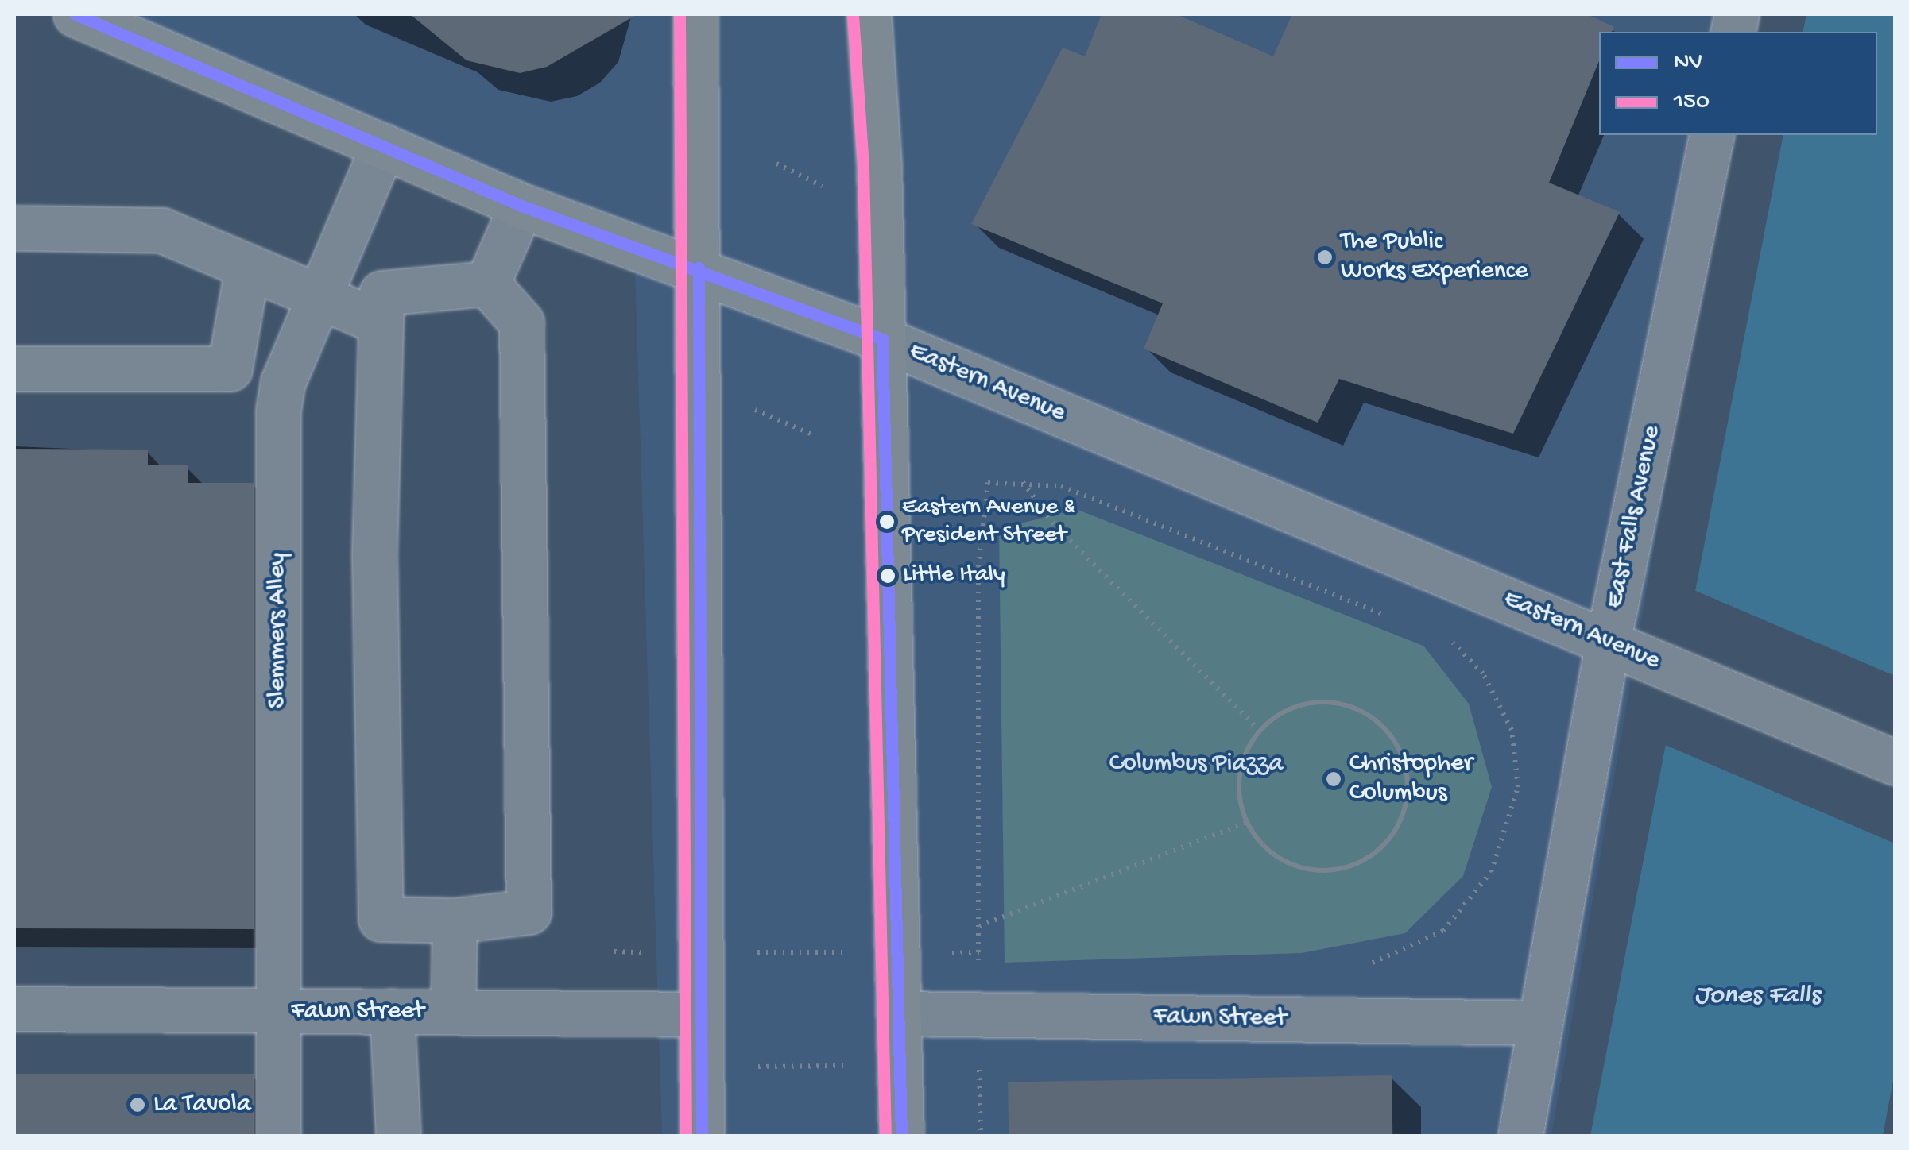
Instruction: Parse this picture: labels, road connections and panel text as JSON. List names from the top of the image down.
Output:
{
  "streets": {
    "main road": ["Eastern Avenue"],
    "street": ["East Falls Avenue", "Slemmers Alley", "Fawn Street"]
  },
  "crossings": [
    ["Eastern Avenue", "East Falls Avenue"],
    ["Eastern Avenue", "Slemmers Alley"],
    ["East Falls Avenue", "Fawn Street"],
    ["Slemmers Alley", "Fawn Street"]
  ],
  "water": ["Jones Falls"],
  "parks": ["Columbus Piazza"],
  "places": [
    "The Public Works Experience",
    "Eastern Avenue & President Street",
    "Little Italy",
    "Christopher Columbus",
    "La Tavola"
  ],
  "lines": ["transit line NV", "transit line 150"],
  "legend": ["NV", "150"]
}
